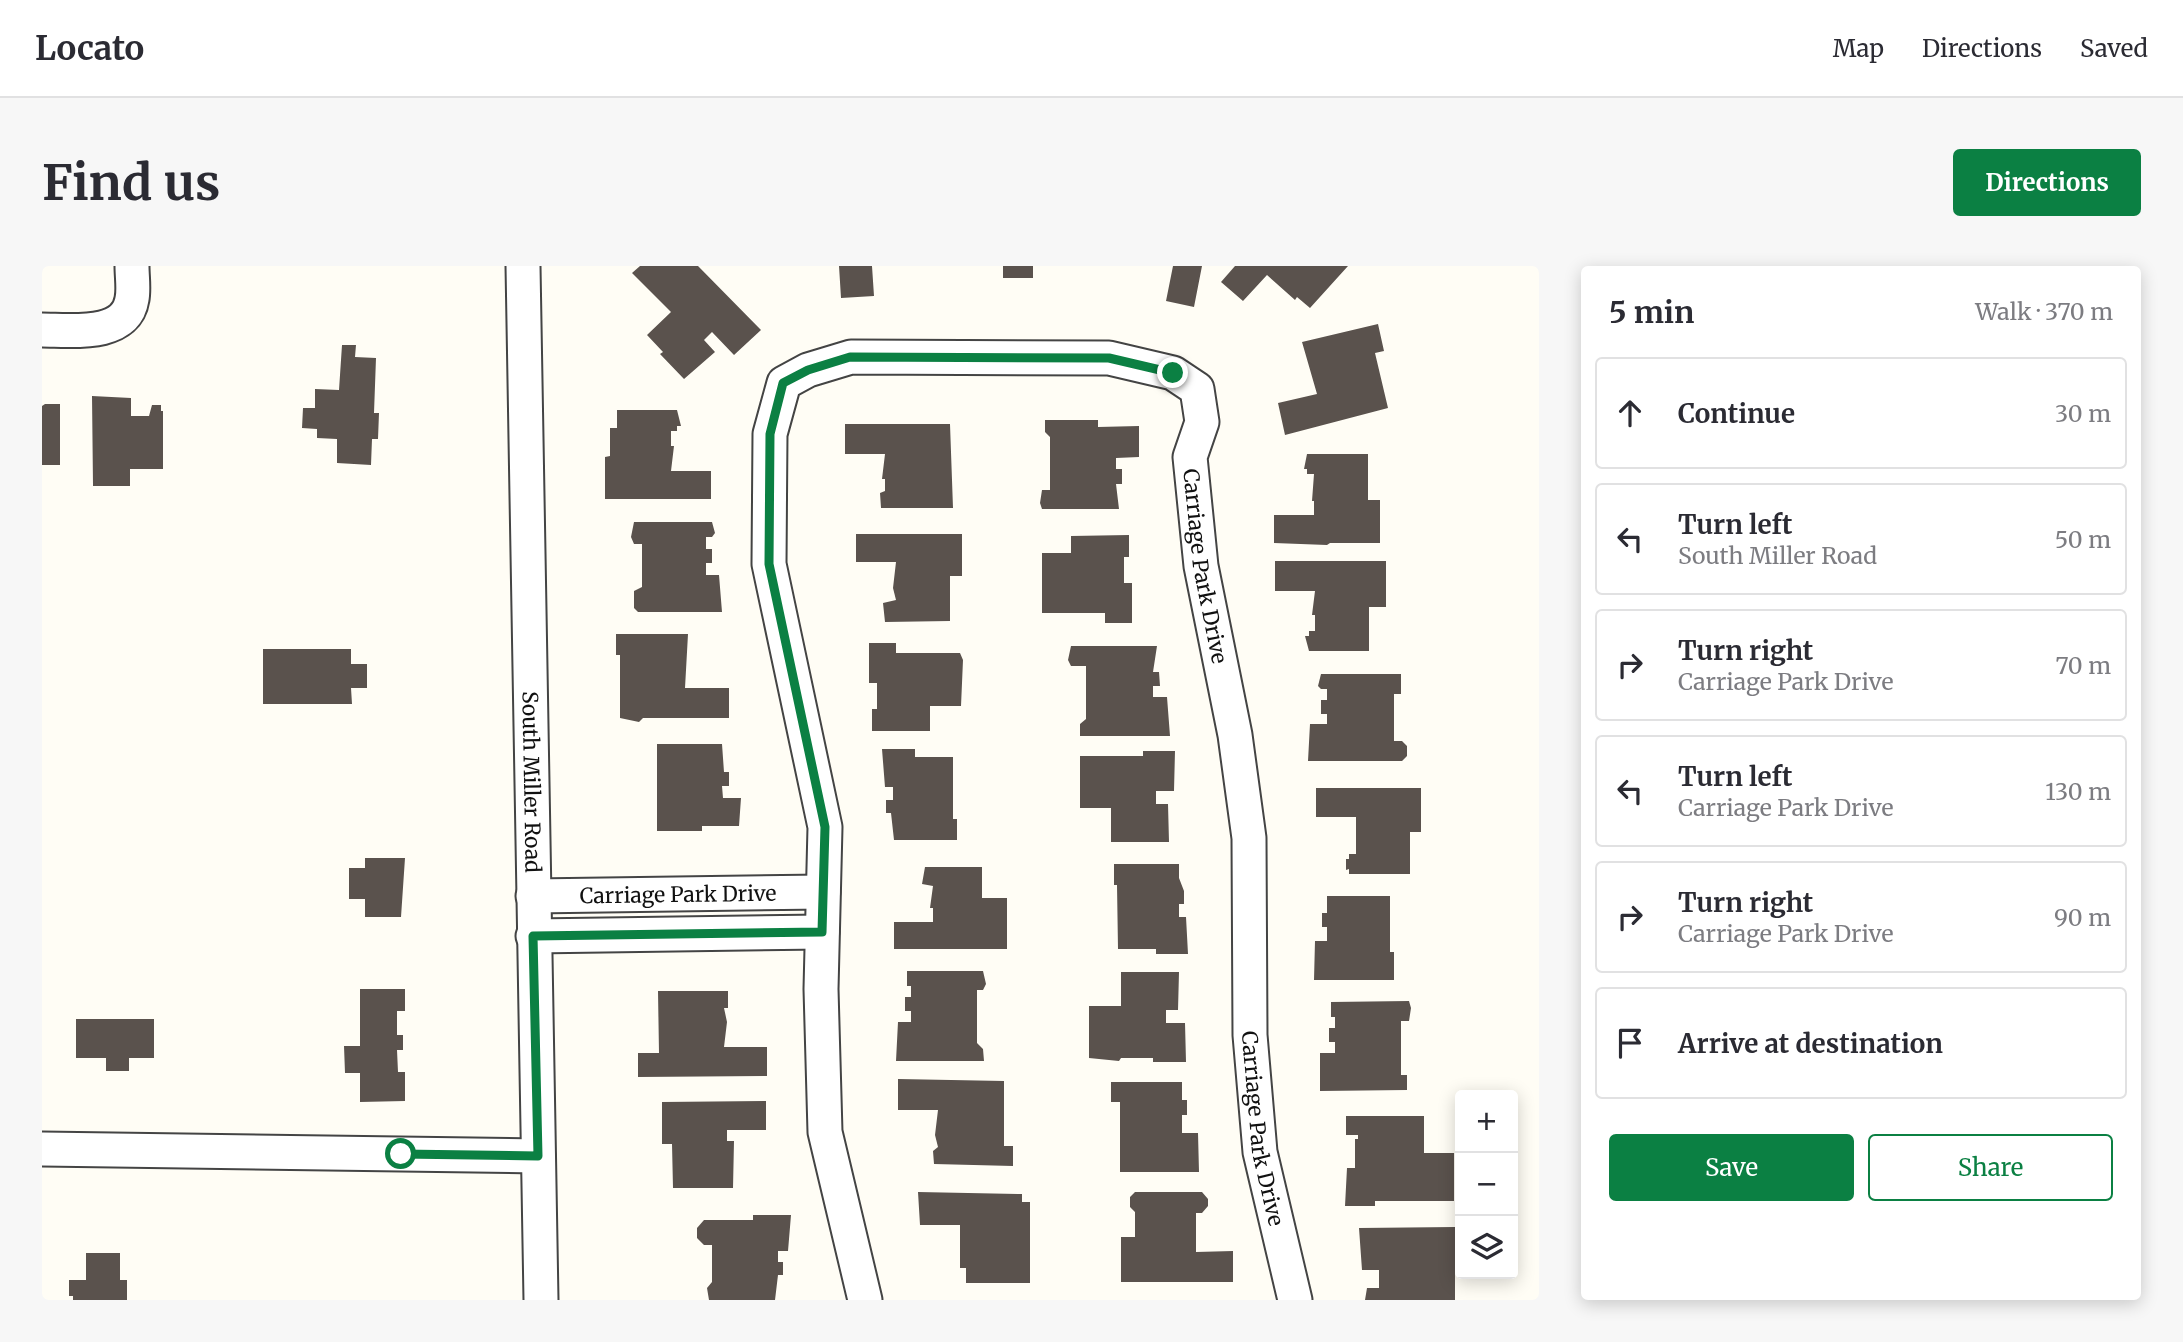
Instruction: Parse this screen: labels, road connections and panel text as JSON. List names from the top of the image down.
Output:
{
  "streets": {
    "street": ["Carriage Park Drive", "South Miller Road"]
  },
  "crossings": [
    ["Carriage Park Drive", "South Miller Road"]
  ],
  "page": {
    "header": "Locato",
    "nav": ["Map", "Directions", "Saved"],
    "buttons": [
      "Directions",
      ["Save", "Share"]
    ],
    "title": "Find us",
    "heading": ["5 min", "Walk · 370 m"],
    "list": [
      ["Continue", "30 m"],
      ["Turn left", "South Miller Road", "50 m"],
      ["Turn right", "Carriage Park Drive", "70 m"],
      ["Turn left", "Carriage Park Drive", "130 m"],
      ["Turn right", "Carriage Park Drive", "90 m"],
      "Arrive at destination"
    ],
    "map_buttons": ["+", "−"]
  }
}
